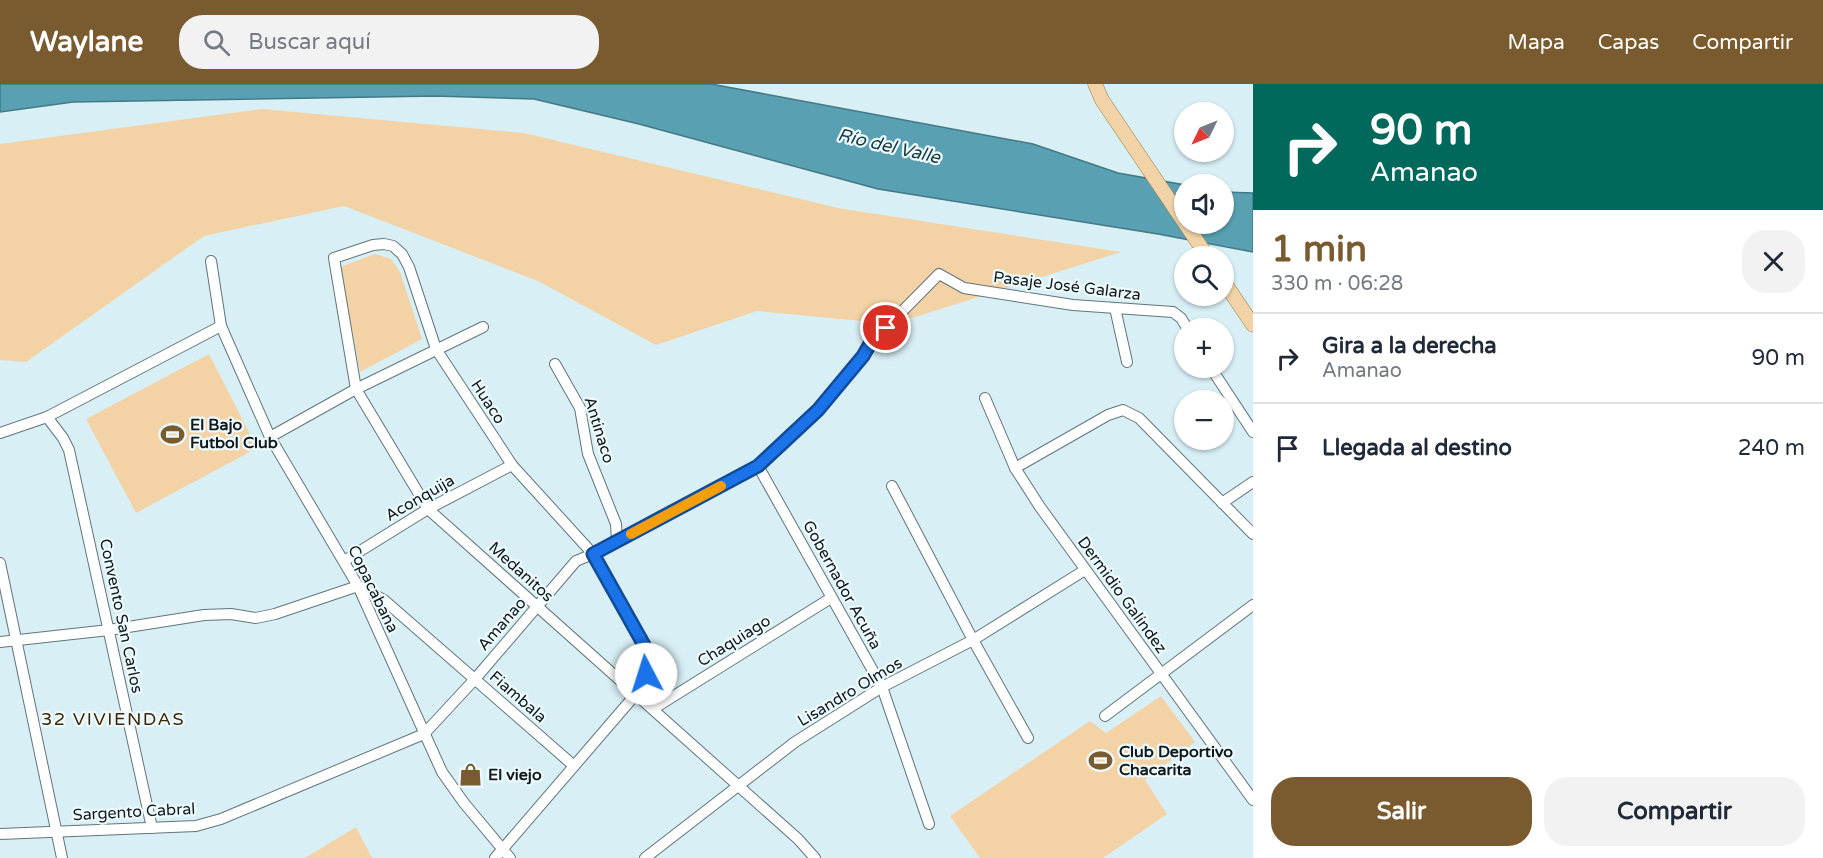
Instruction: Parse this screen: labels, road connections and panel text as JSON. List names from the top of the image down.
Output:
{
  "streets": {
    "street": [
      "Pasaje José Galarza",
      "Huaco",
      "Antinaco",
      "Aconquija",
      "Medanitos",
      "Gobernador Acuña",
      "Copacabana",
      "Dermidio Galíndez",
      "Convento San Carlos",
      "Amanao",
      "Chaquiago",
      "Lisandro Olmos",
      "Fiambala",
      "Sargento Cabral"
    ]
  },
  "crossings": [
    ["Pasaje José Galarza", "Amanao"],
    ["Huaco", "Aconquija"],
    ["Huaco", "Medanitos"],
    ["Huaco", "Amanao"],
    ["Antinaco", "Amanao"],
    ["Aconquija", "Medanitos"],
    ["Aconquija", "Copacabana"],
    ["Medanitos", "Amanao"],
    ["Medanitos", "Chaquiago"],
    ["Medanitos", "Lisandro Olmos"],
    ["Gobernador Acuña", "Amanao"],
    ["Gobernador Acuña", "Chaquiago"],
    ["Gobernador Acuña", "Lisandro Olmos"],
    ["Copacabana", "Amanao"],
    ["Copacabana", "Fiambala"],
    ["Copacabana", "Sargento Cabral"],
    ["Dermidio Galíndez", "Lisandro Olmos"],
    ["Convento San Carlos", "Sargento Cabral"],
    ["Amanao", "Fiambala"],
    ["Amanao", "Sargento Cabral"]
  ],
  "districts": ["32 VIVIENDAS"],
  "water": ["Río del Valle"],
  "places": {
    "sports": ["El Bajo Futbol Club", "Club Deportivo Chacarita"],
    "shop": ["El viejo"]
  },
  "north": "bottom left",
  "page": {
    "header": "Waylane",
    "search": "Buscar aquí",
    "nav": ["Mapa", "Capas", "Compartir"],
    "turn": ["90 m", "Amanao"],
    "map_buttons": ["+", "−"],
    "heading": ["1 min", "330 m · 06:28"],
    "list": [
      {
        "name": "Gira a la derecha",
        "note": "Amanao",
        "value": "90 m"
      },
      {
        "name": "Llegada al destino",
        "value": "240 m"
      }
    ],
    "buttons": ["Salir", "Compartir"]
  }
}
